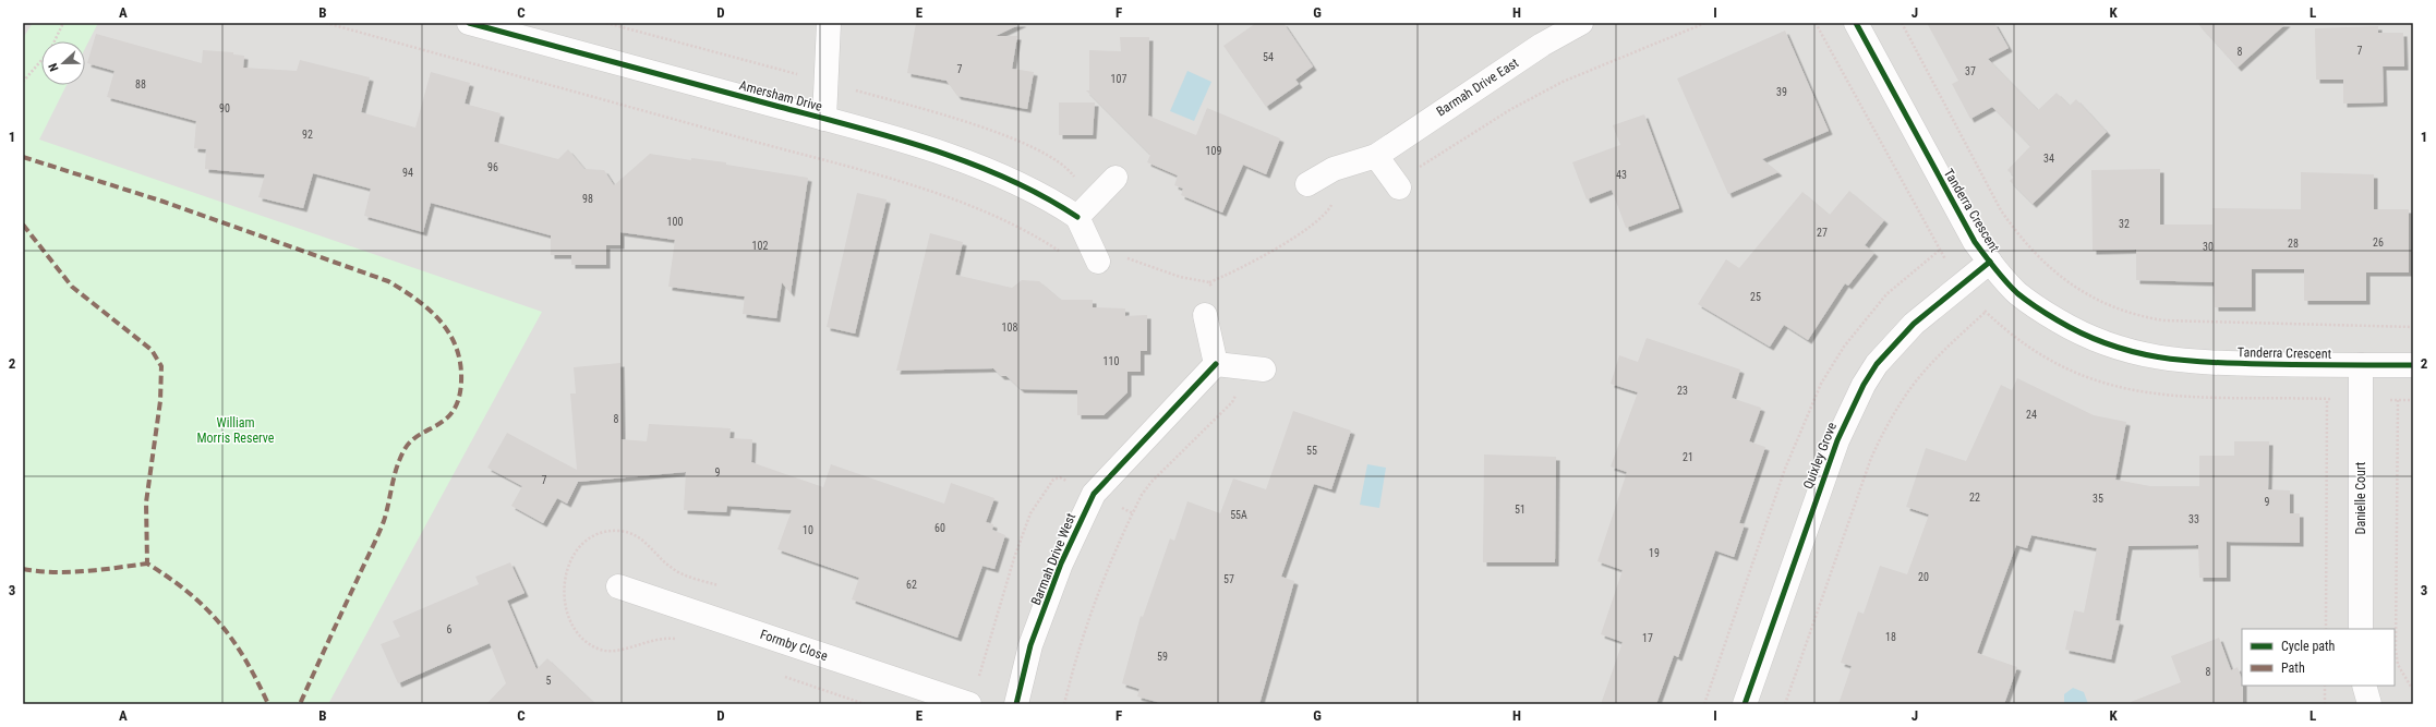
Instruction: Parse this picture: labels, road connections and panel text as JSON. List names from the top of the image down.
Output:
{
  "streets": {
    "street": [
      "Barmah Drive East",
      "Amersham Drive",
      "Tanderra Crescent",
      "Quixley Grove",
      "Danielle Court",
      "Barmah Drive West",
      "Formby Close"
    ]
  },
  "crossings": [
    ["Tanderra Crescent", "Quixley Grove"],
    ["Tanderra Crescent", "Danielle Court"]
  ],
  "parks": ["William Morris Reserve"],
  "house_numbers": [
    "7",
    "8",
    "54",
    "7",
    "37",
    "107",
    "88",
    "39",
    "90",
    "92",
    "109",
    "34",
    "96",
    "94",
    "43",
    "98",
    "100",
    "32",
    "27",
    "26",
    "28",
    "102",
    "30",
    "25",
    "108",
    "110",
    "23",
    "24",
    "8",
    "55",
    "21",
    "9",
    "7",
    "22",
    "35",
    "9",
    "51",
    "55A",
    "33",
    "60",
    "10",
    "19",
    "20",
    "57",
    "62",
    "6",
    "18",
    "17",
    "59",
    "8",
    "5"
  ],
  "legend": ["Cycle path", "Path"],
  "north": "left",
  "grid": {
    "columns": [
      "A",
      "B",
      "C",
      "D",
      "E",
      "F",
      "G",
      "H",
      "I",
      "J",
      "K",
      "L"
    ],
    "rows": ["1", "2", "3"]
  }
}
